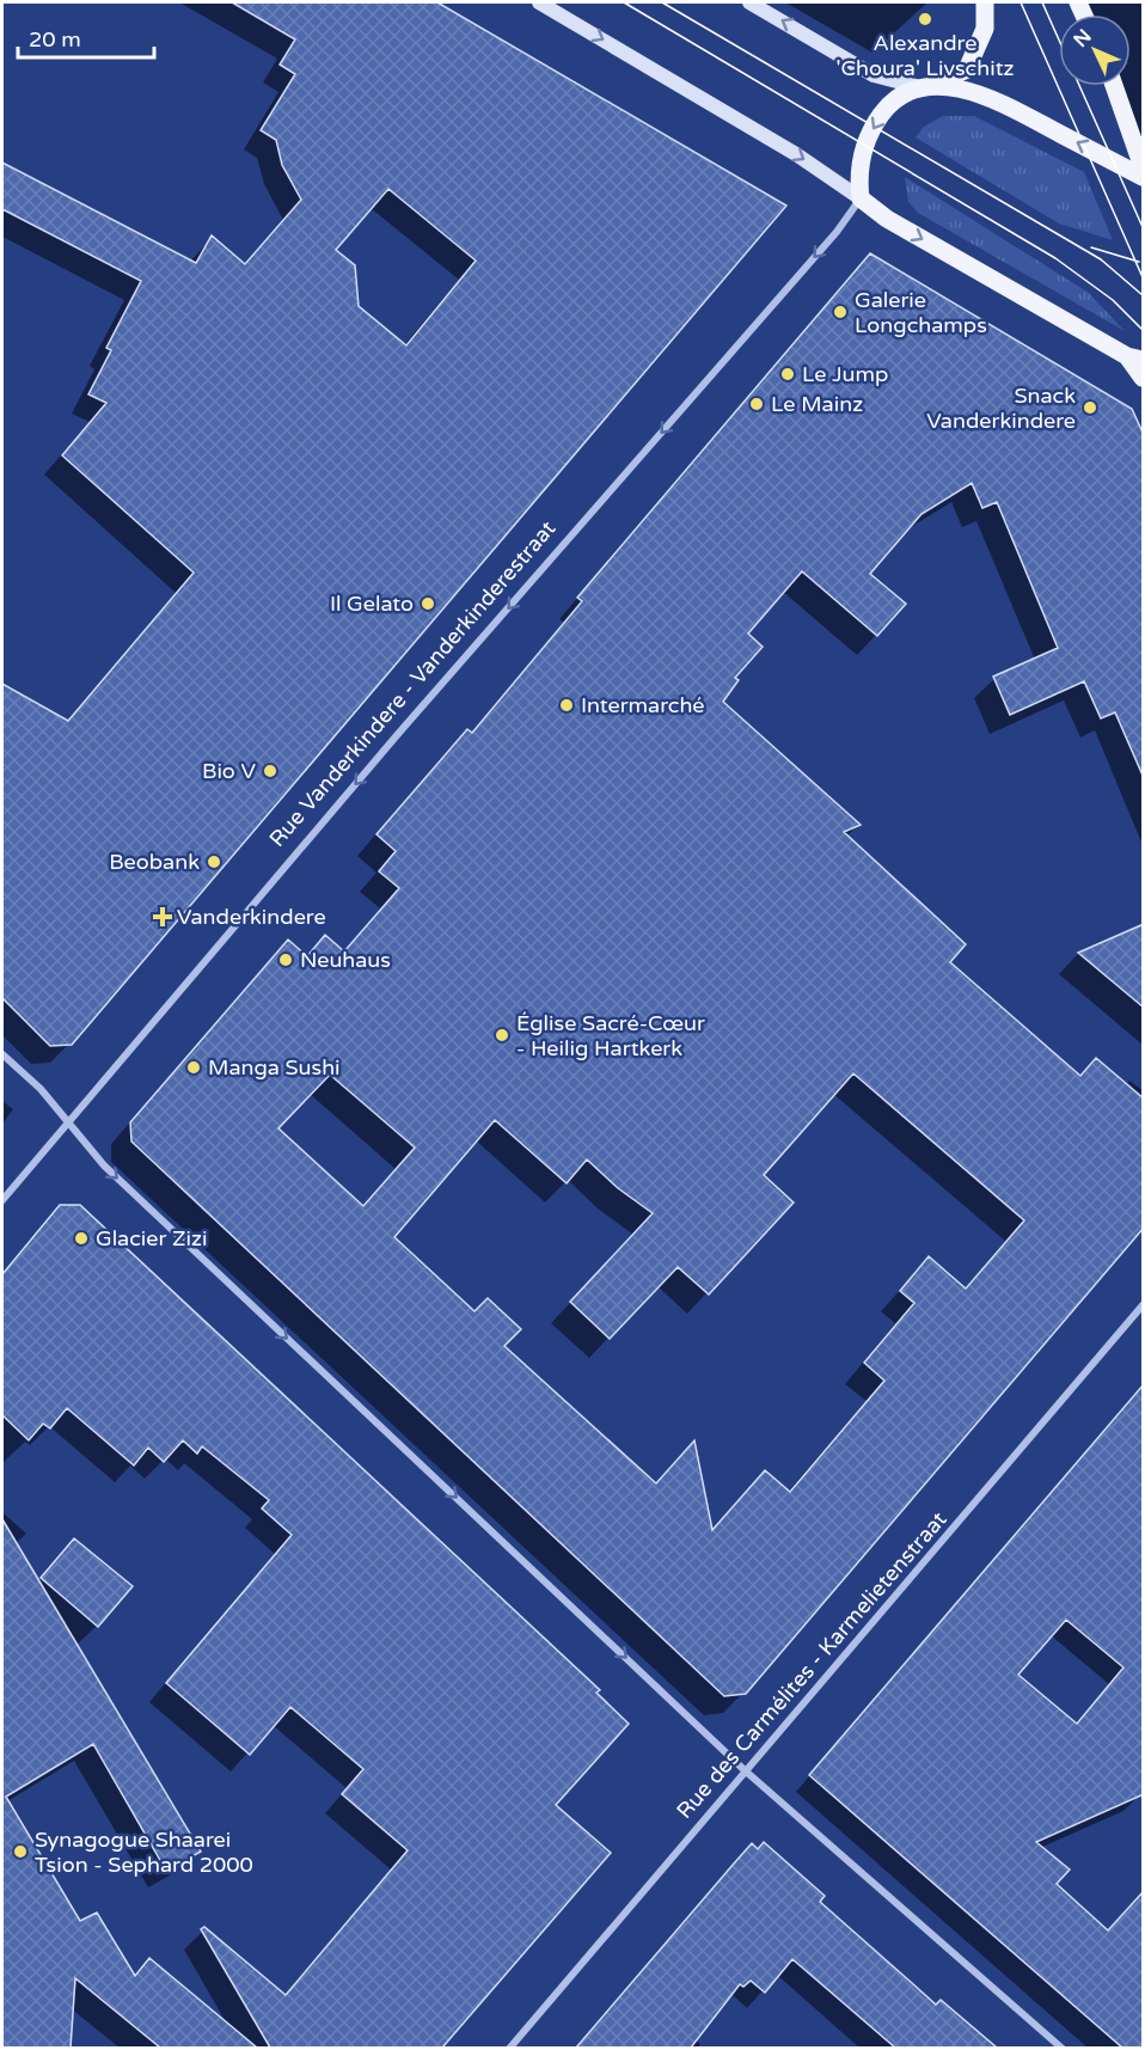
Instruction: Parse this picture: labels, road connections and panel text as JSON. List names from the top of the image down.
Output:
{
  "streets": {
    "street": ["Rue Vanderkindere - Vanderkinderestraat", "Rue des Carmélites - Karmelietenstraat"]
  },
  "one_way": ["Rue Vanderkindere - Vanderkinderestraat"],
  "places": {
    "other": [
      "Alexandre 'Choura' Livschitz",
      "Galerie Longchamps",
      "Le Jump",
      "Le Mainz",
      "Snack Vanderkindere",
      "Il Gelato",
      "Intermarché",
      "Bio V",
      "Beobank",
      "Neuhaus",
      "Église Sacré-Cœur - Heilig Hartkerk",
      "Manga Sushi",
      "Glacier Zizi",
      "Synagogue Shaarei Tsion - Sephard 2000"
    ],
    "health": ["Vanderkindere"]
  },
  "scale_bar": "20 m",
  "north": "top left"
}
